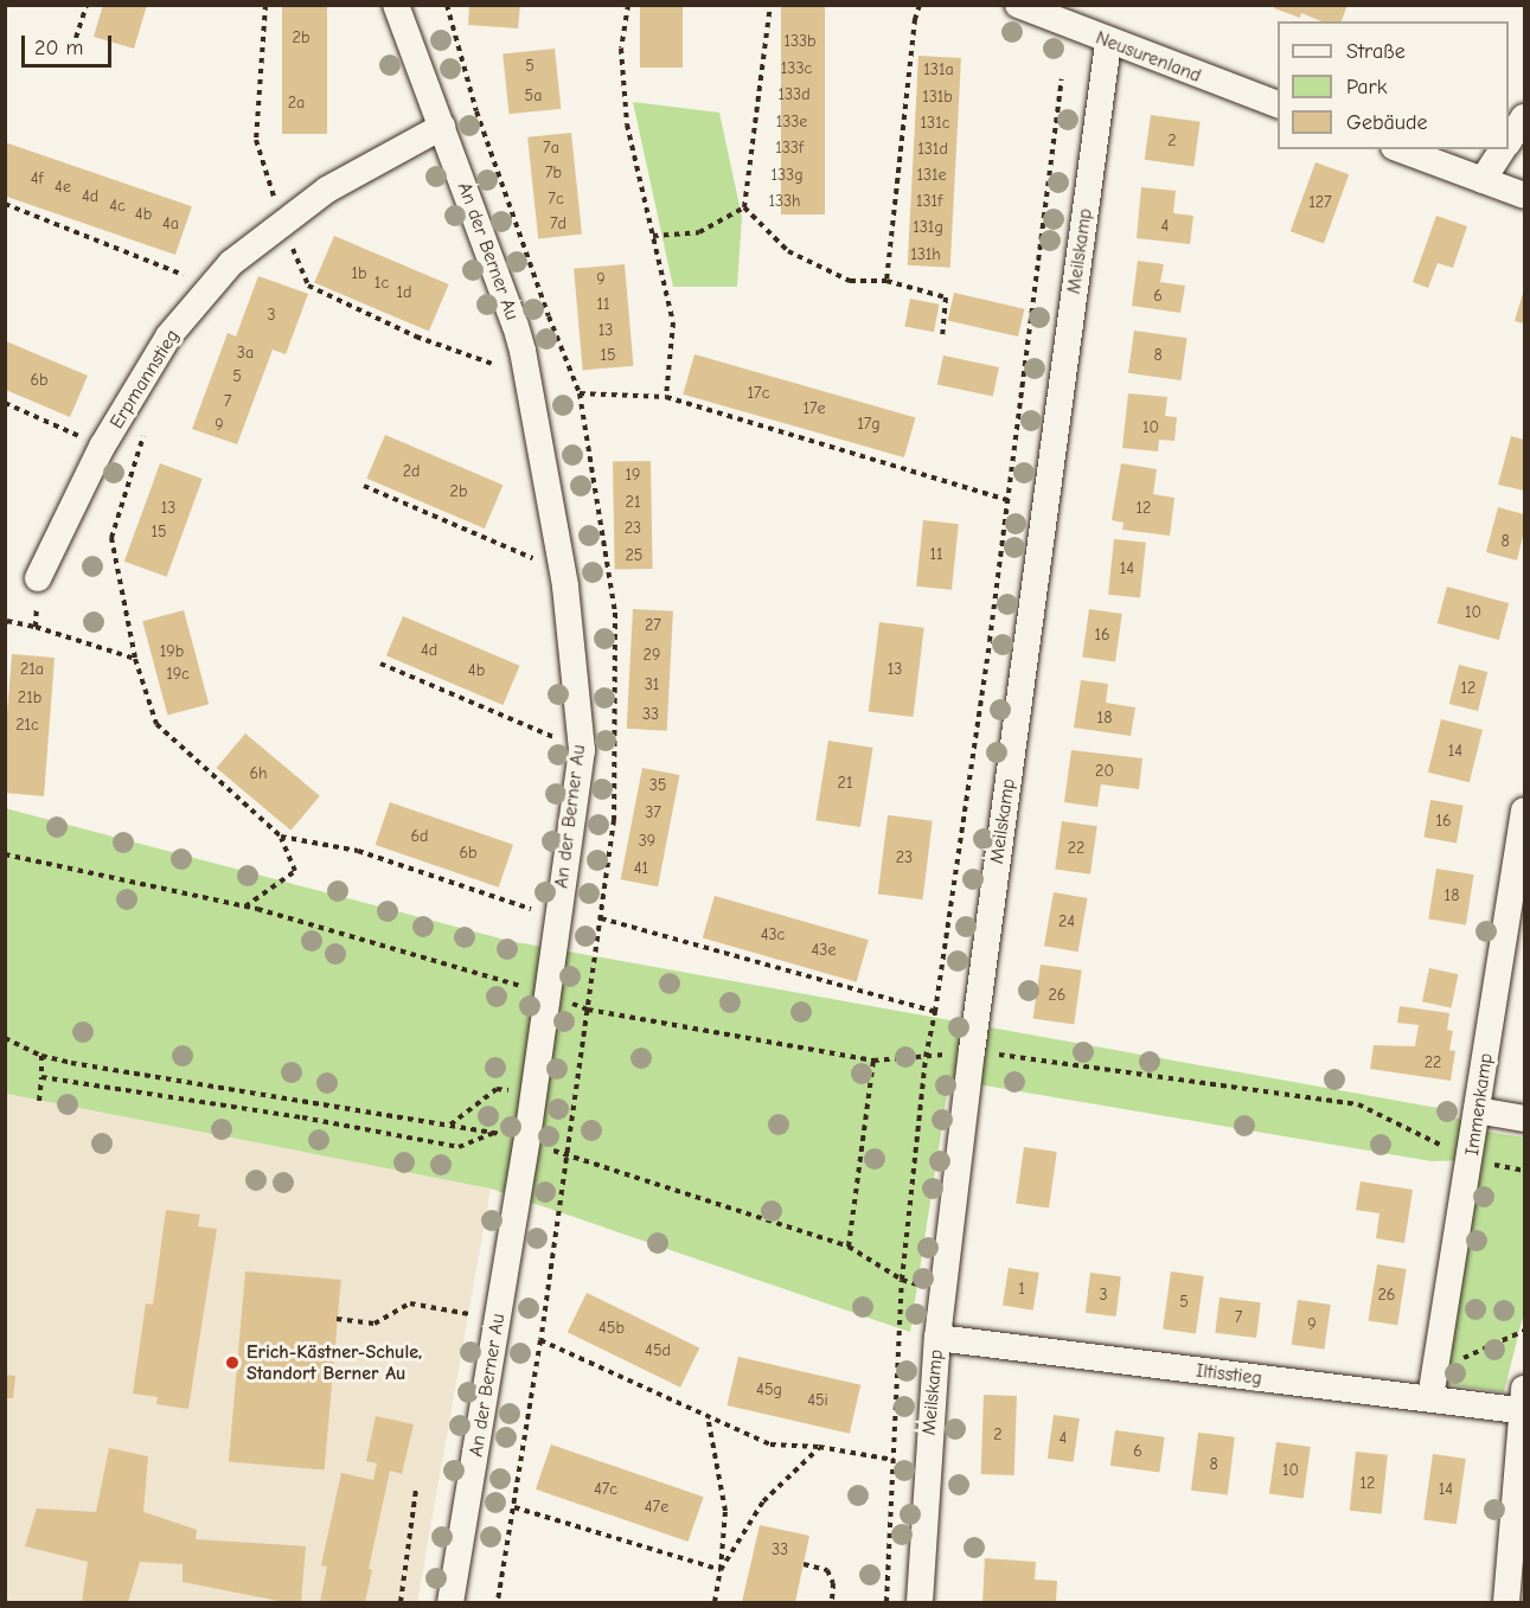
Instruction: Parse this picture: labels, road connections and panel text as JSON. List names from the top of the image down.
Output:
{
  "streets": {
    "street": [
      "Neusurenland",
      "An der Berner Au",
      "Meilskamp",
      "Erpmannstieg",
      "Immenkamp",
      "Iltisstieg"
    ]
  },
  "crossings": [
    ["Neusurenland", "Meilskamp"],
    ["An der Berner Au", "Erpmannstieg"],
    ["Meilskamp", "Iltisstieg"],
    ["Immenkamp", "Iltisstieg"]
  ],
  "places": ["Erich-Kästner-Schule, Standort Berner Au"],
  "house_numbers": [
    "2b",
    "133b",
    "5",
    "133c",
    "131a",
    "133d",
    "5a",
    "131b",
    "2a",
    "133e",
    "131c",
    "2",
    "7a",
    "133f",
    "131d",
    "7b",
    "133g",
    "131e",
    "4f",
    "4e",
    "4d",
    "7c",
    "133h",
    "131f",
    "127",
    "4c",
    "4b",
    "4a",
    "7d",
    "4",
    "131g",
    "131h",
    "1b",
    "9",
    "1c",
    "1d",
    "6",
    "11",
    "3",
    "13",
    "3a",
    "15",
    "8",
    "5",
    "6b",
    "17c",
    "7",
    "17e",
    "17g",
    "9",
    "10",
    "2d",
    "19",
    "2b",
    "21",
    "13",
    "12",
    "23",
    "15",
    "8",
    "11",
    "25",
    "14",
    "10",
    "27",
    "16",
    "4d",
    "19b",
    "29",
    "21a",
    "13",
    "4b",
    "19c",
    "31",
    "12",
    "21b",
    "33",
    "18",
    "21c",
    "14",
    "20",
    "6h",
    "21",
    "35",
    "37",
    "16",
    "6d",
    "39",
    "22",
    "6b",
    "23",
    "41",
    "18",
    "24",
    "43c",
    "43e",
    "26",
    "22",
    "1",
    "3",
    "26",
    "5",
    "7",
    "9",
    "45b",
    "45d",
    "45g",
    "45i",
    "2",
    "4",
    "6",
    "8",
    "10",
    "12",
    "47c",
    "14",
    "47e",
    "33"
  ],
  "legend": ["Straße", "Park", "Gebäude"],
  "scale_bar": "20 m"
}
